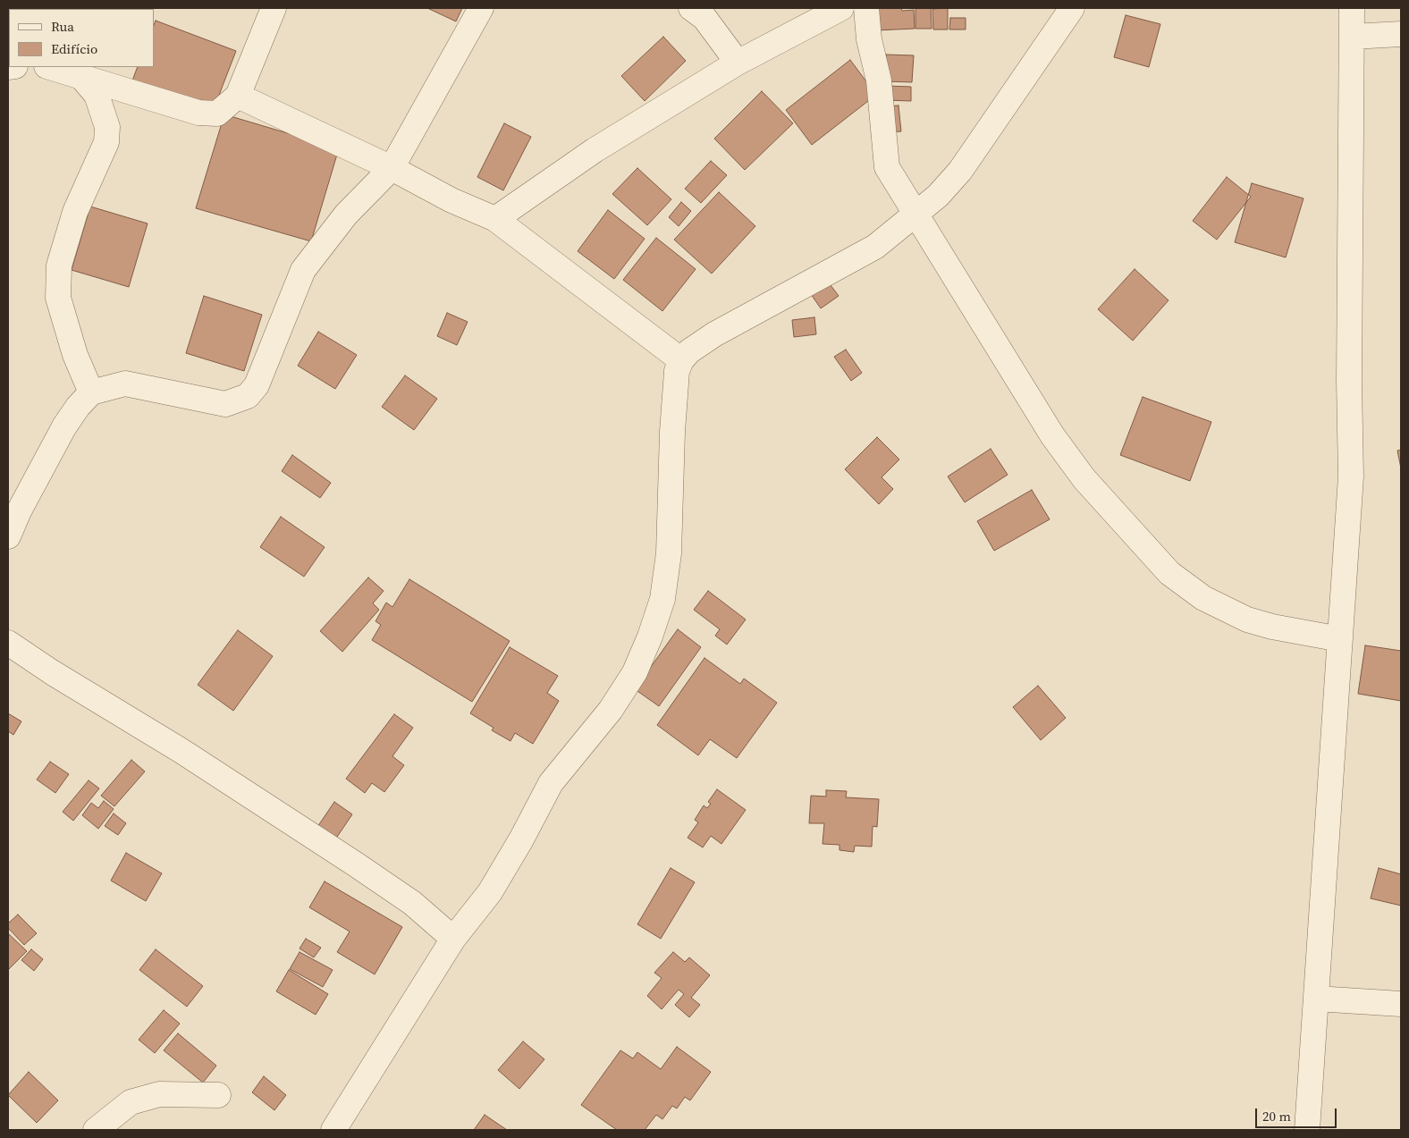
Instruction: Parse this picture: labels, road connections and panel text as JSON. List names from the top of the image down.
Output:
{
  "legend": ["Rua", "Edifício"],
  "scale_bar": "20 m"
}
